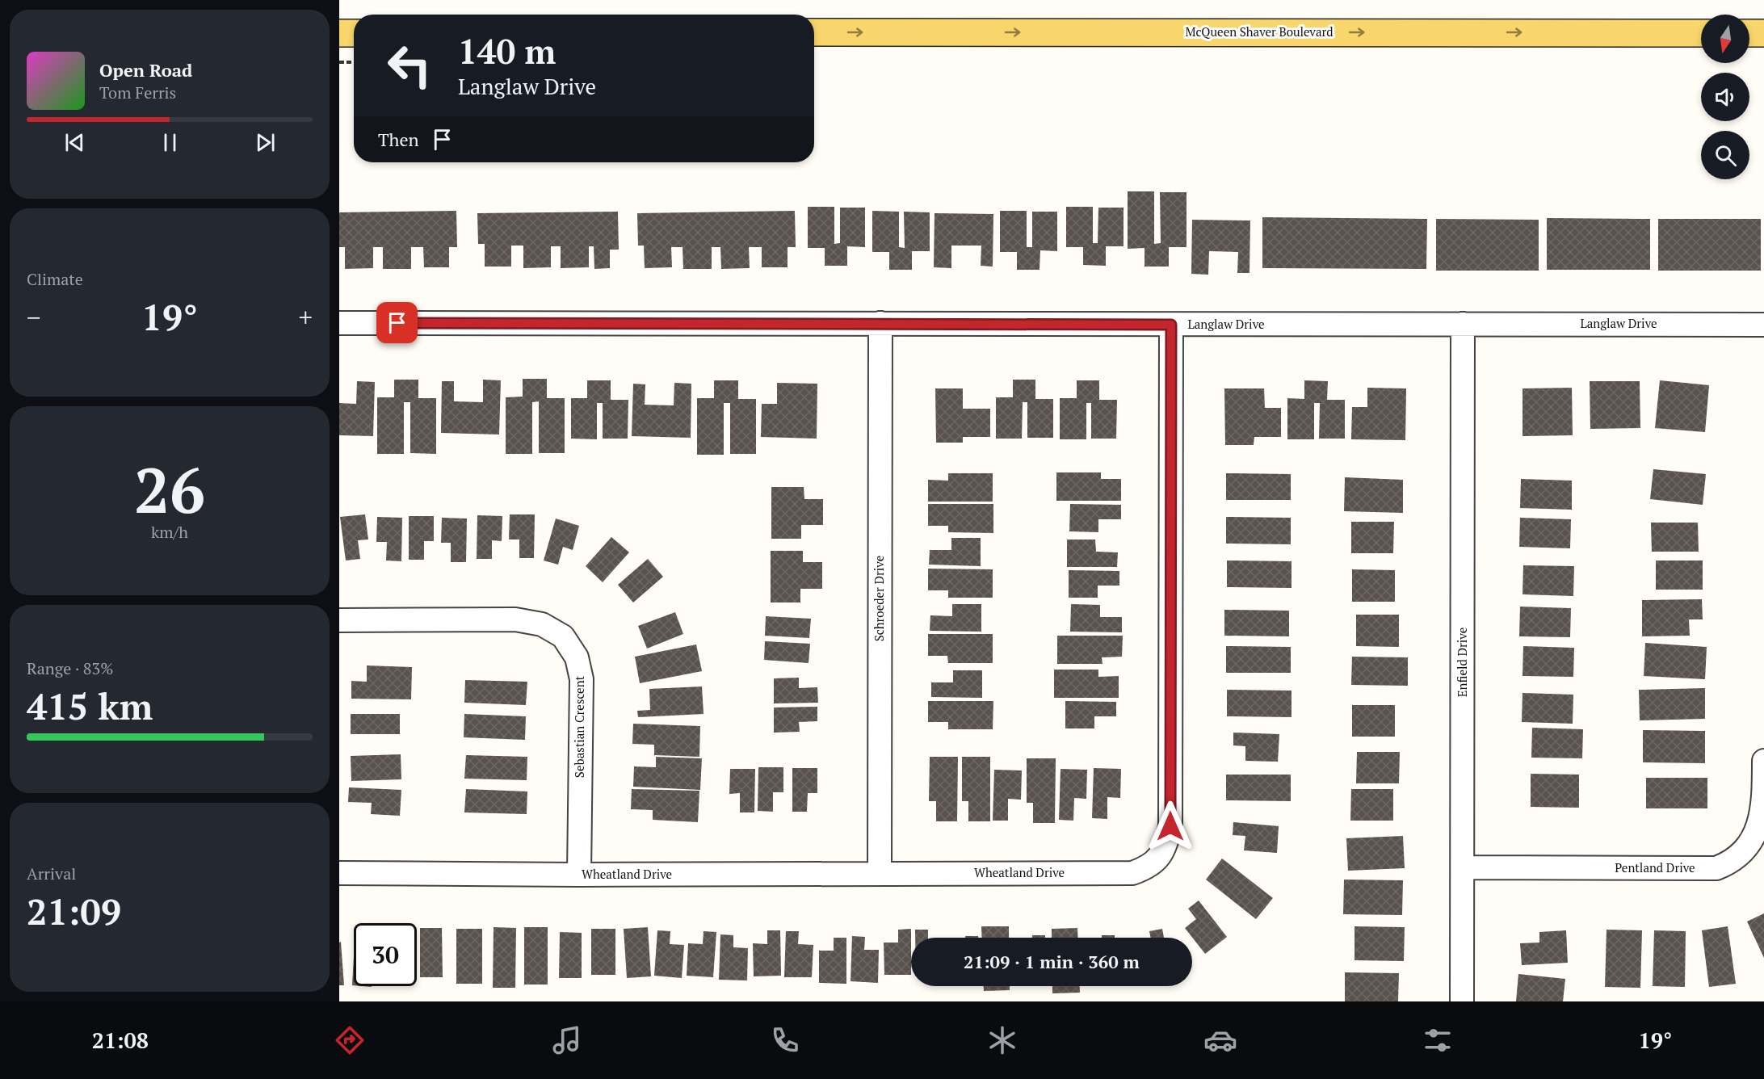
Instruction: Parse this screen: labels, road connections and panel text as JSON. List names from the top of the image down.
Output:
{
  "streets": {
    "main road": ["McQueen Shaver Boulevard"],
    "street": [
      "Langlaw Drive",
      "Schroeder Drive",
      "Enfield Drive",
      "Sebastian Crescent",
      "Pentland Drive",
      "Wheatland Drive"
    ]
  },
  "crossings": [
    ["Langlaw Drive", "Schroeder Drive"],
    ["Langlaw Drive", "Enfield Drive"],
    ["Langlaw Drive", "Wheatland Drive"],
    ["Schroeder Drive", "Wheatland Drive"],
    ["Enfield Drive", "Pentland Drive"],
    ["Sebastian Crescent", "Wheatland Drive"]
  ],
  "one_way": ["McQueen Shaver Boulevard"],
  "north": "bottom",
  "page": {
    "turn": ["140 m", "Langlaw Drive"],
    "song": ["Open Road", "Tom Ferris"],
    "then": "Then",
    "tile": [
      "Climate",
      ["26", "km/h"],
      ["Range · 83%", "415 km"],
      ["Arrival", "21:09"]
    ],
    "heat": ["−", "19°", "+"],
    "limit": "30",
    "trip": "21:09 · 1 min · 360 m",
    "tabs": ["21:08", "19°"]
  }
}
